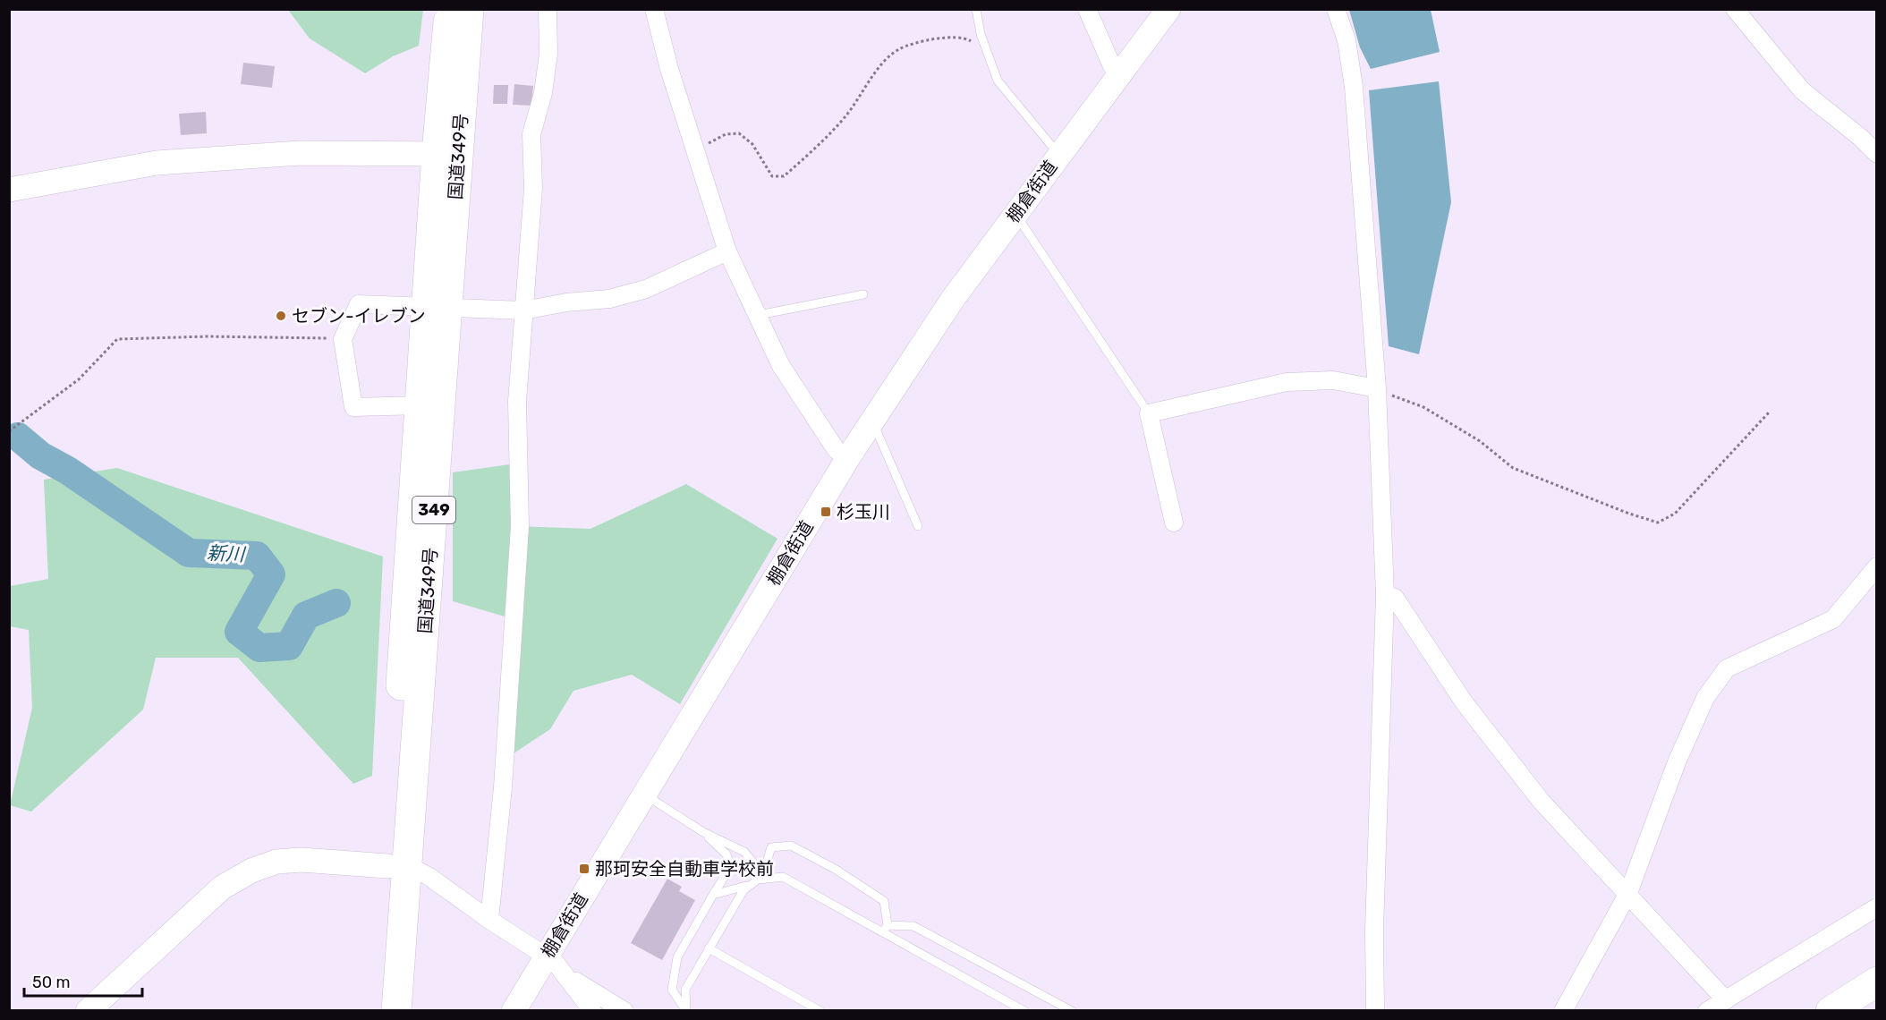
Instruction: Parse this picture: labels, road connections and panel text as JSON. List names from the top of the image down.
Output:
{
  "streets": {
    "highway": ["国道349号", "349"],
    "street": ["棚倉街道"]
  },
  "water": ["新川"],
  "places": {
    "other": ["セブン-イレブン"],
    "transit": ["杉玉川", "那珂安全自動車学校前"]
  },
  "scale_bar": "50 m"
}
